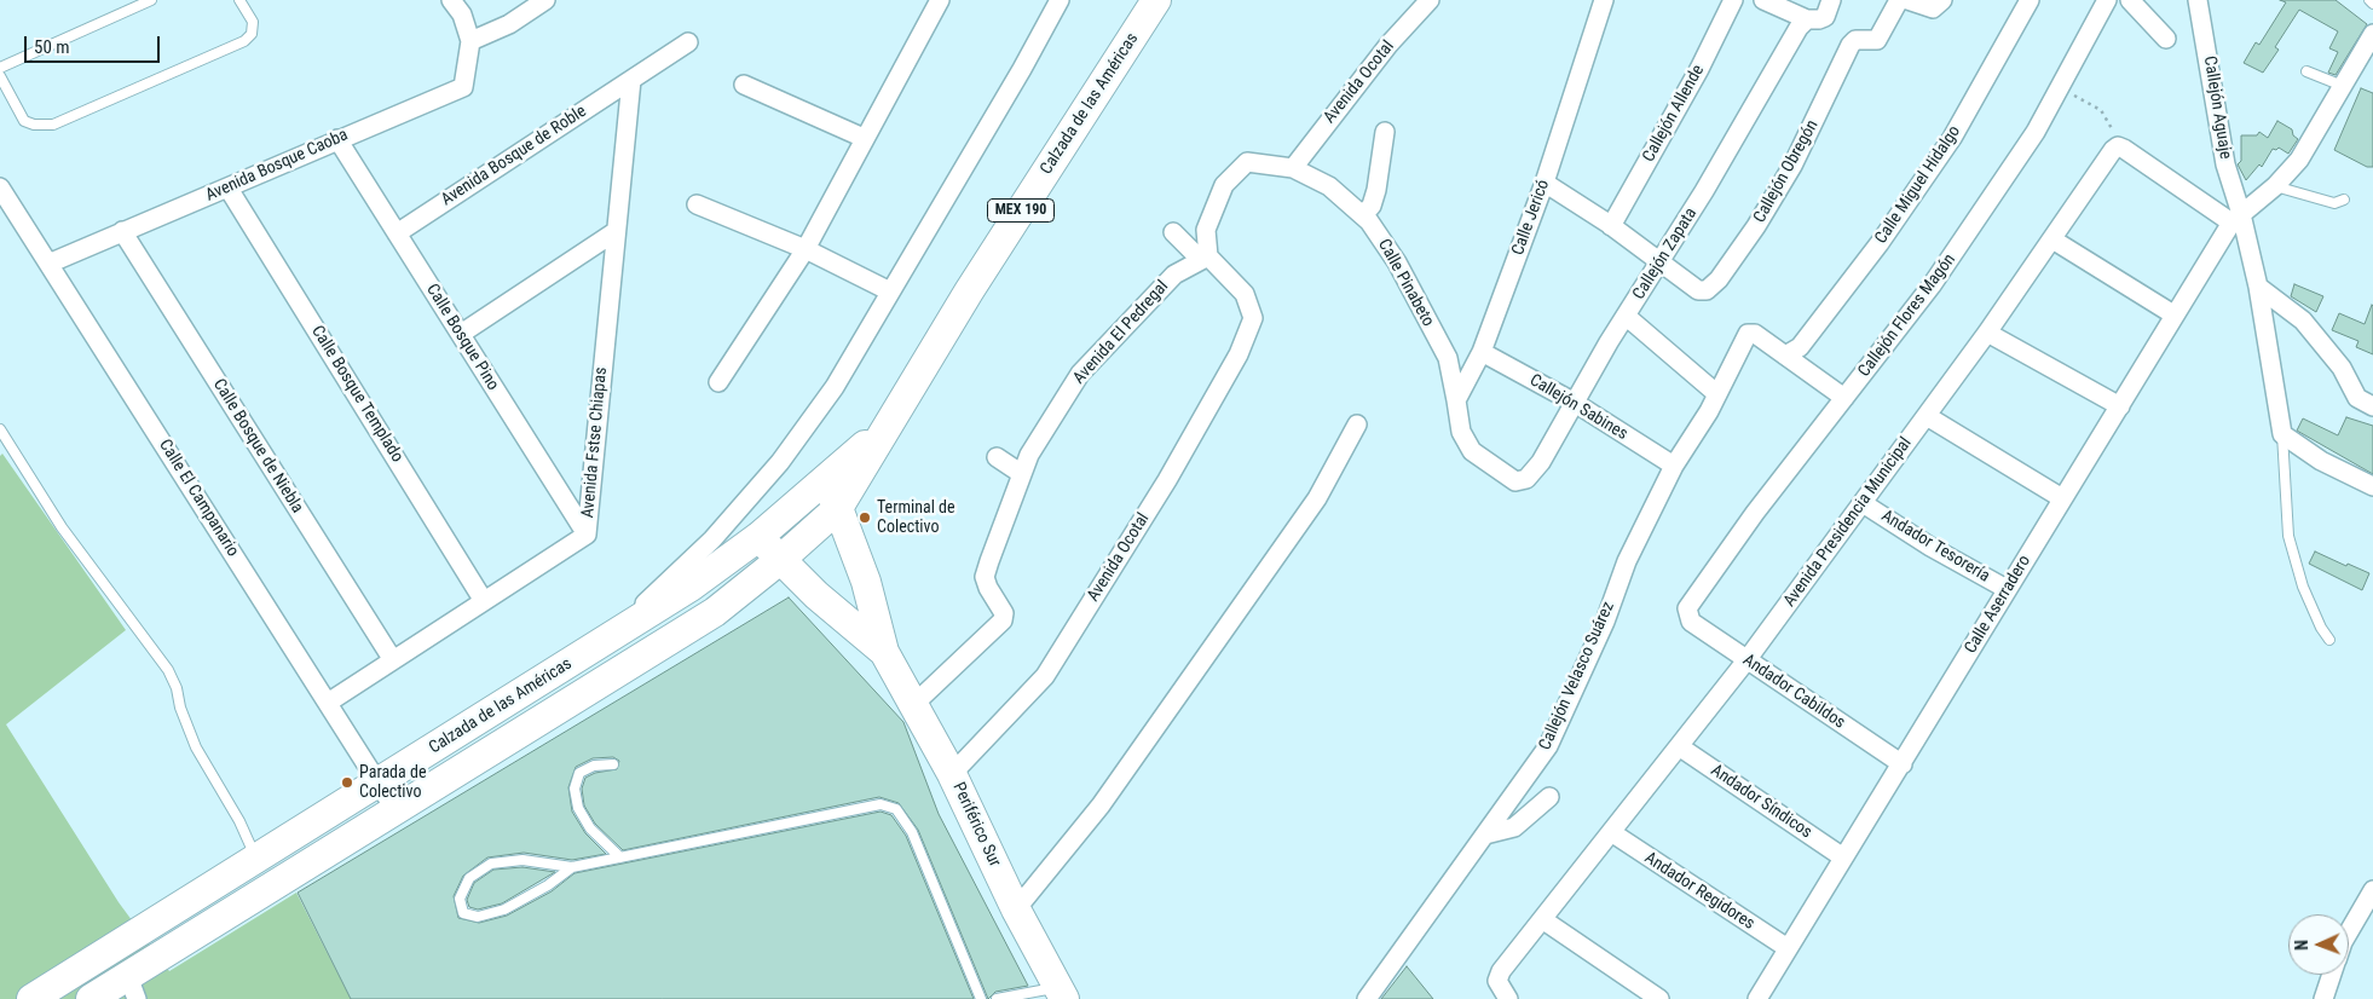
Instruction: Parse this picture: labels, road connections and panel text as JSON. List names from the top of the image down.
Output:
{
  "streets": {
    "main road": ["Calzada de las Américas", "MEX 190", "Periférico Sur"],
    "street": [
      "Avenida Ocotal",
      "Callejón Aguaje",
      "Callejón Allende",
      "Avenida Bosque de Roble",
      "Avenida Bosque Caoba",
      "Callejón Obregón",
      "Calle Miguel Hidalgo",
      "Calle Jericó",
      "Callejón Zapata",
      "Calle Pinabeto",
      "Callejón Flores Magón",
      "Avenida El Pedregal",
      "Calle Bosque Pino",
      "Calle Bosque Templado",
      "Callejón Sabines",
      "Avenida Fstse Chiapas",
      "Calle Bosque de Niebla",
      "Calle El Campanario",
      "Avenida Presidencia Municipal",
      "Andador Tesorería",
      "Calle Aserradero",
      "Callejón Velasco Suárez",
      "Andador Cabildos",
      "Andador Síndicos",
      "Andador Regidores"
    ]
  },
  "crossings": [
    ["Avenida Ocotal", "Calle Pinabeto"],
    ["Avenida Ocotal", "Avenida El Pedregal"],
    ["Avenida Ocotal", "Periférico Sur"],
    ["Calzada de las Américas", "Calle El Campanario"],
    ["Calzada de las Américas", "Periférico Sur"],
    ["Callejón Aguaje", "Calle Aserradero"],
    ["Avenida Bosque de Roble", "Calle Bosque Pino"],
    ["Avenida Bosque de Roble", "Avenida Fstse Chiapas"],
    ["Avenida Bosque Caoba", "Calle Bosque Pino"],
    ["Avenida Bosque Caoba", "Calle Bosque Templado"],
    ["Avenida Bosque Caoba", "Calle Bosque de Niebla"],
    ["Avenida Bosque Caoba", "Calle El Campanario"],
    ["Callejón Obregón", "Callejón Zapata"],
    ["Calle Miguel Hidalgo", "Callejón Velasco Suárez"],
    ["Calle Jericó", "Callejón Zapata"],
    ["Calle Jericó", "Calle Pinabeto"],
    ["Calle Jericó", "Callejón Sabines"],
    ["Callejón Zapata", "Calle Pinabeto"],
    ["Callejón Zapata", "Callejón Sabines"],
    ["Callejón Flores Magón", "Andador Cabildos"],
    ["Avenida El Pedregal", "Periférico Sur"],
    ["Calle Bosque Pino", "Avenida Fstse Chiapas"],
    ["Calle Bosque Templado", "Avenida Fstse Chiapas"],
    ["Callejón Sabines", "Callejón Velasco Suárez"],
    ["Avenida Fstse Chiapas", "Calle Bosque de Niebla"],
    ["Avenida Fstse Chiapas", "Calle El Campanario"],
    ["Avenida Presidencia Municipal", "Andador Tesorería"],
    ["Avenida Presidencia Municipal", "Andador Cabildos"],
    ["Avenida Presidencia Municipal", "Andador Síndicos"],
    ["Avenida Presidencia Municipal", "Andador Regidores"],
    ["Andador Tesorería", "Calle Aserradero"],
    ["Calle Aserradero", "Andador Cabildos"],
    ["Calle Aserradero", "Andador Síndicos"],
    ["Calle Aserradero", "Andador Regidores"]
  ],
  "places": ["Terminal de Colectivo", "Parada de Colectivo"],
  "scale_bar": "50 m",
  "north": "left"
}
